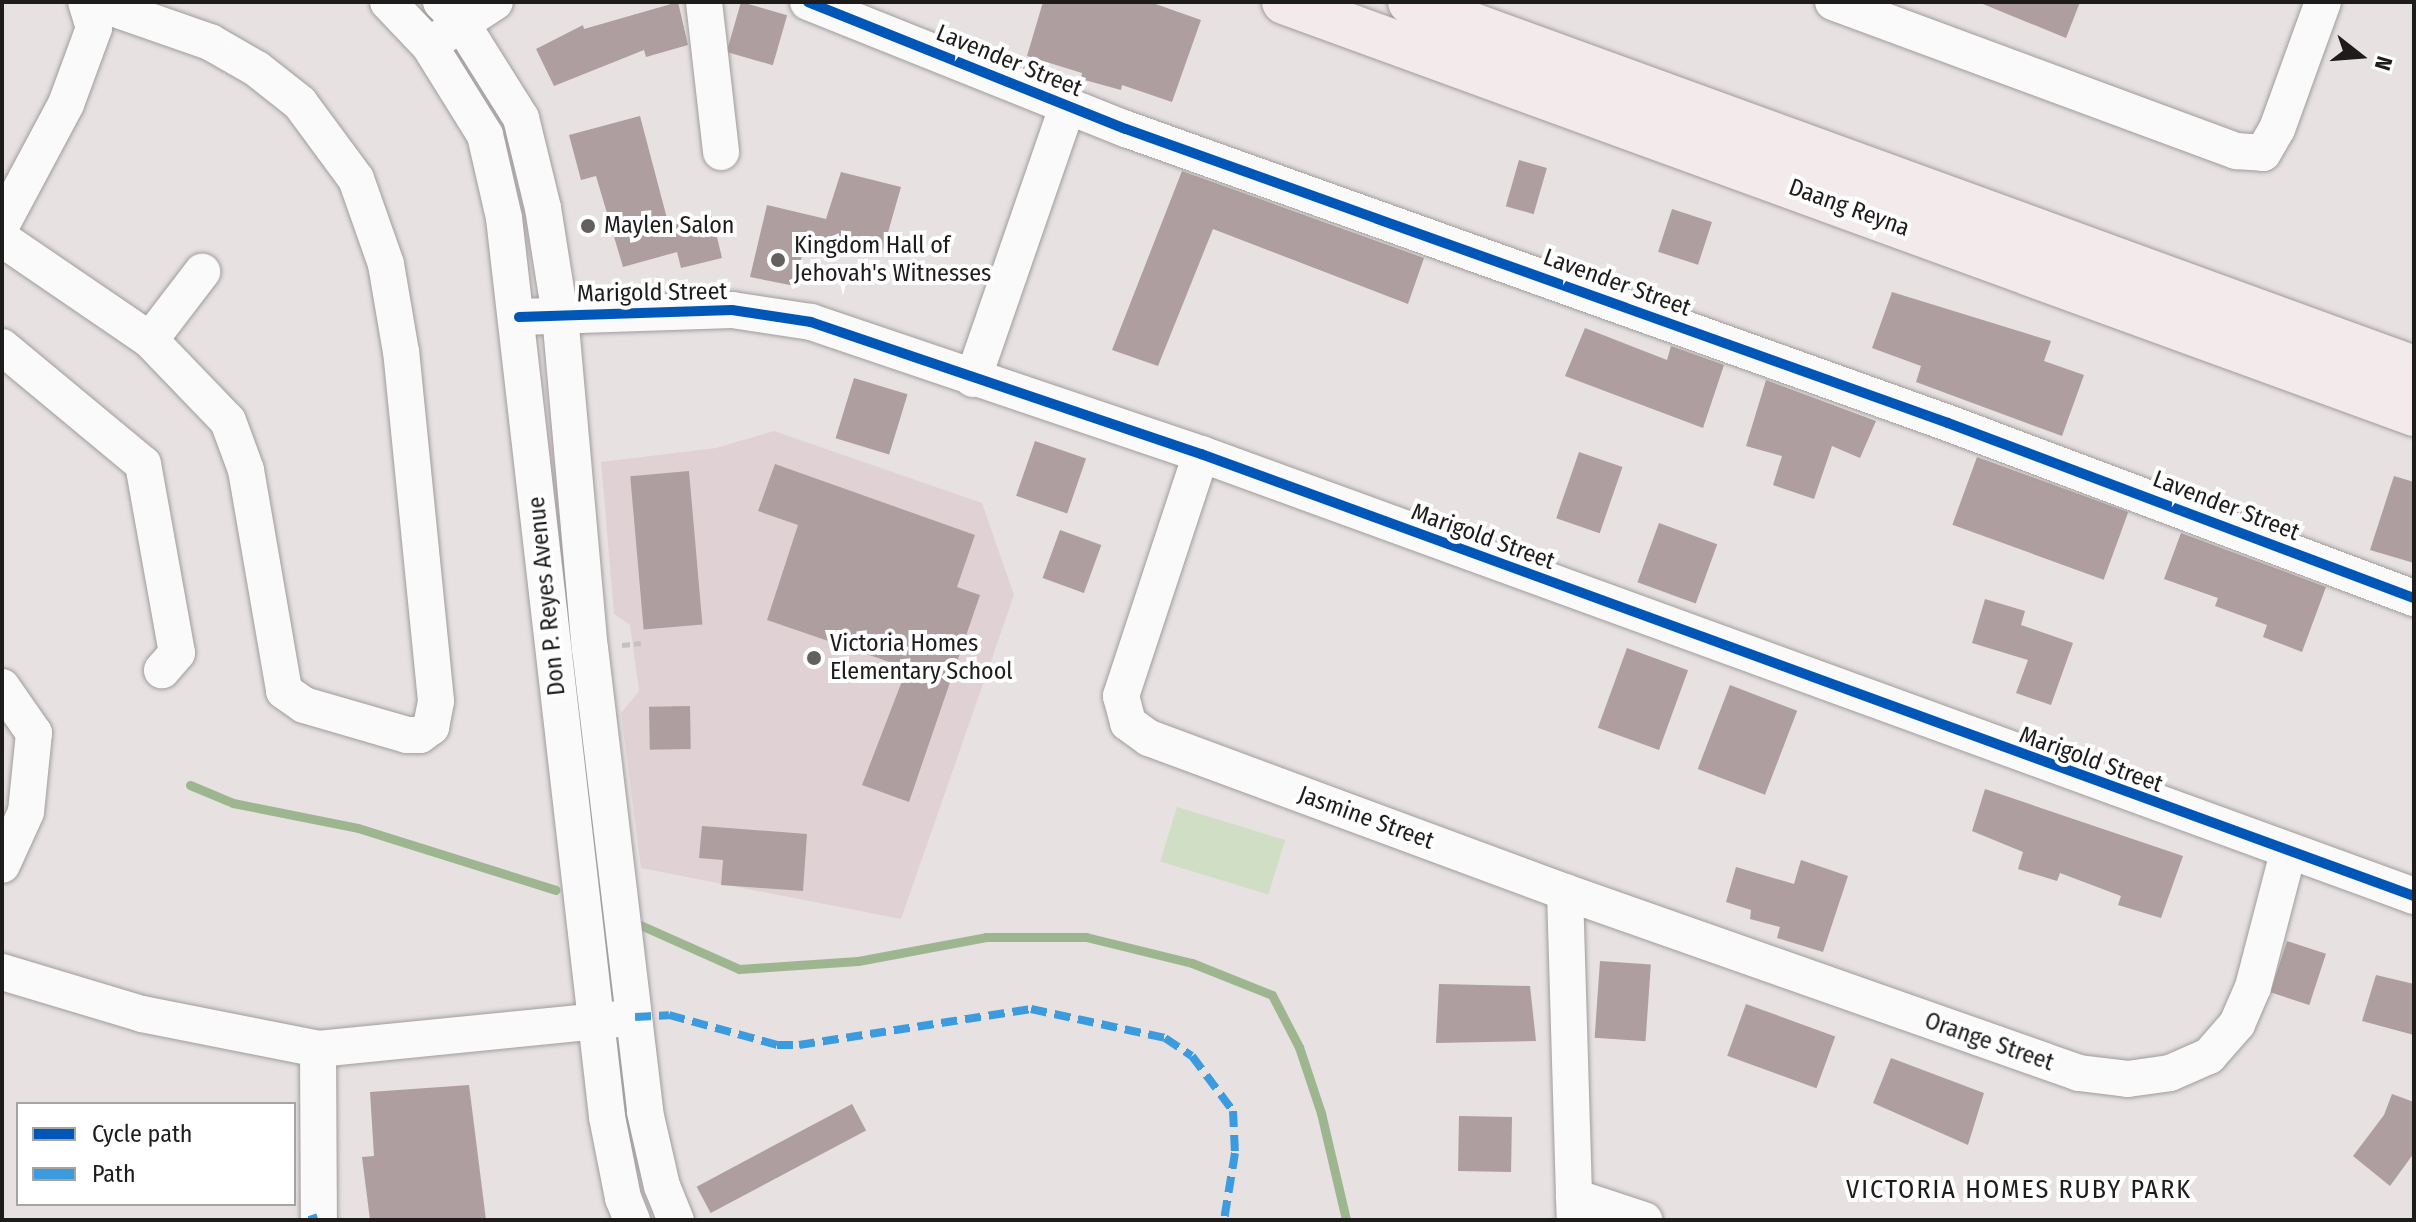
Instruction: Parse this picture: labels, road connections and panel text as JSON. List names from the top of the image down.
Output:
{
  "streets": {
    "main road": ["Daang Reyna"],
    "street": [
      "Lavender Street",
      "Marigold Street",
      "Don P. Reyes Avenue",
      "Jasmine Street",
      "Orange Street"
    ]
  },
  "crossings": [
    ["Marigold Street", "Don P. Reyes Avenue"],
    ["Marigold Street", "Jasmine Street"],
    ["Marigold Street", "Orange Street"],
    ["Jasmine Street", "Orange Street"]
  ],
  "districts": ["VICTORIA HOMES RUBY PARK"],
  "places": ["Maylen Salon", "Kingdom Hall of Jehovah's Witnesses", "Victoria Homes Elementary School"],
  "legend": ["Cycle path", "Path"],
  "north": "right"
}
